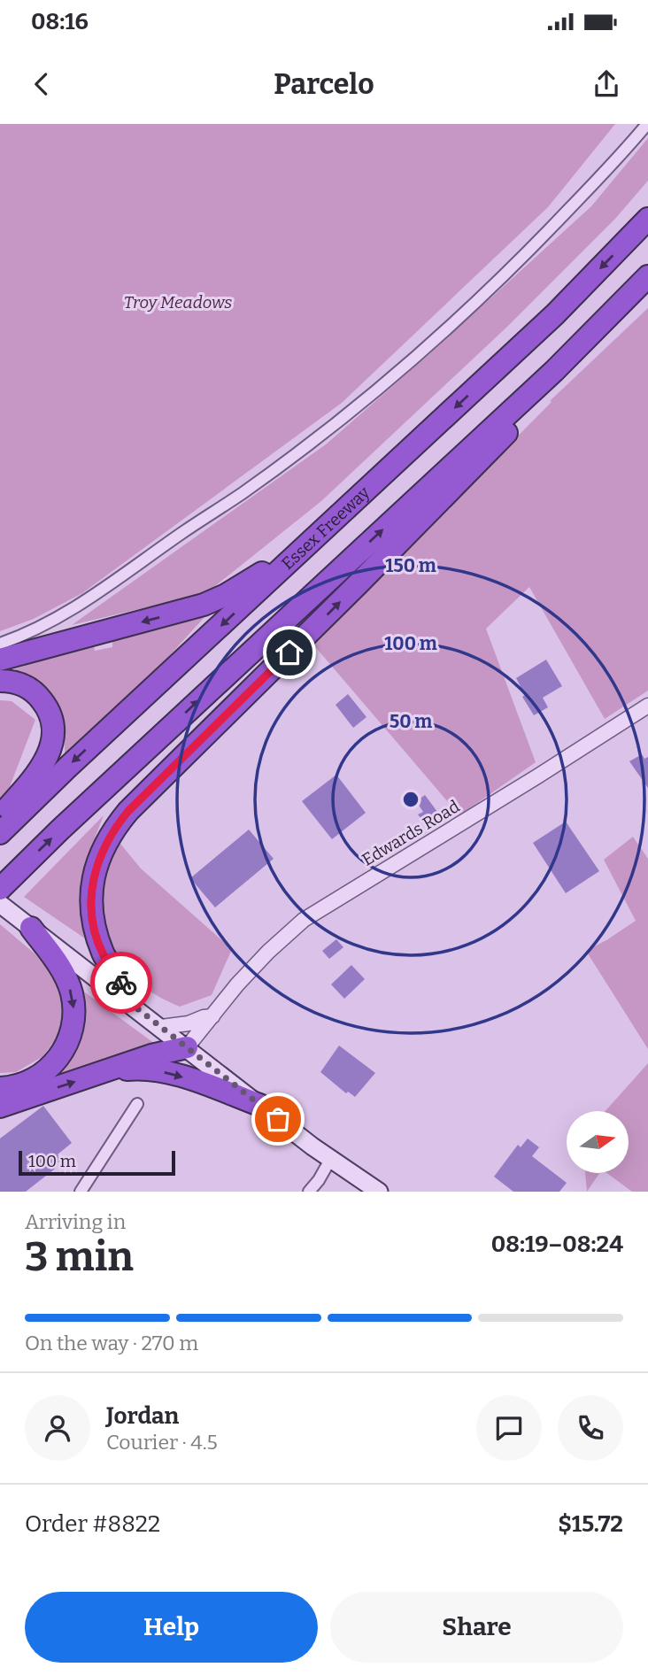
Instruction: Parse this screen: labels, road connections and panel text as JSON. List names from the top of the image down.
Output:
{
  "streets": {
    "highway": ["Essex Freeway"],
    "street": ["Edwards Road"]
  },
  "parks": ["Troy Meadows"],
  "scale_bar": "100 m",
  "north": "right",
  "page": {
    "status": "08:16",
    "header": "Parcelo",
    "scale": "100 m",
    "heading": ["3 min", "Arriving in", "08:19–08:24"],
    "panel": [
      "Jordan",
      "Courier · 4.5",
      "Order #8822",
      "$15.72"
    ],
    "bar": "On the way · 270 m",
    "buttons": ["Help", "Share"]
  },
  "rings": ["150 m", "100 m", "50 m"]
}
